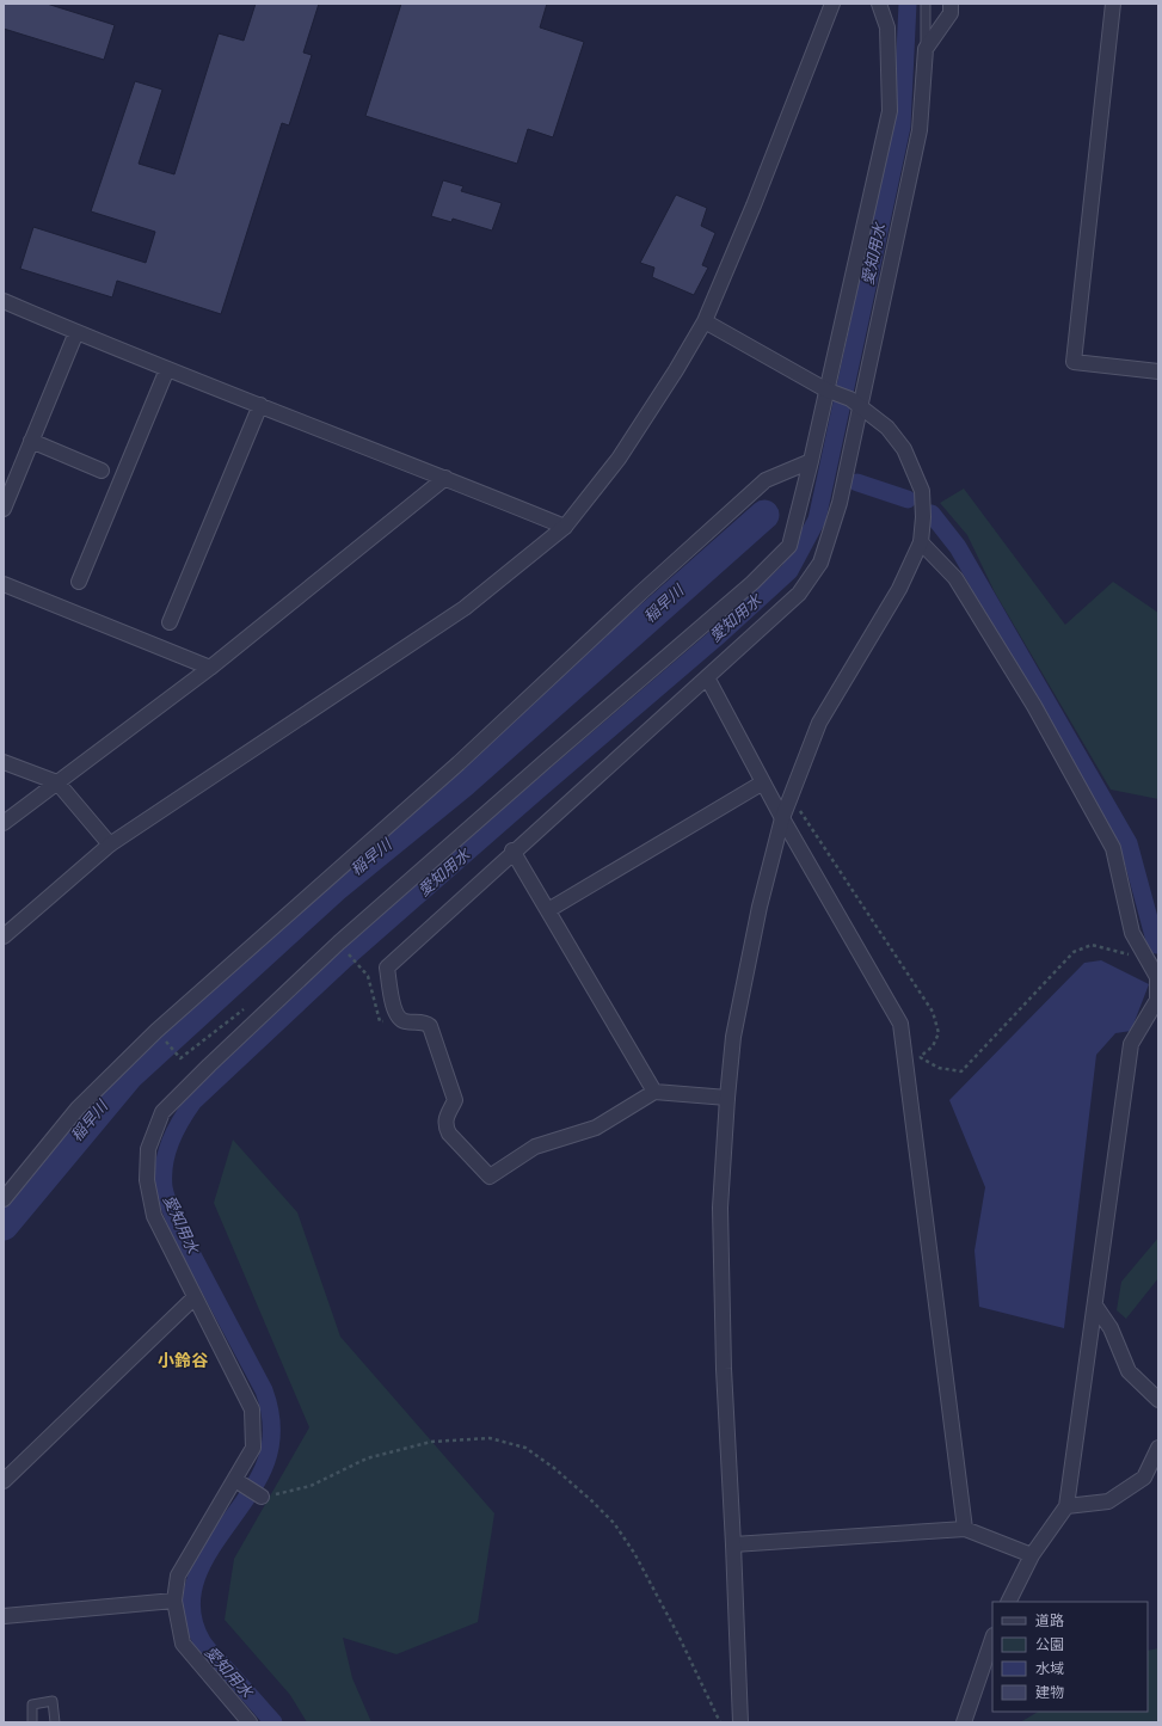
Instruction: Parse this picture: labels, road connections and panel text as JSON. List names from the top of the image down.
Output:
{
  "districts": ["小鈴谷"],
  "water": ["愛知用水", "稲早川"],
  "legend": [
    "道路",
    "公園",
    "水域",
    "建物"
  ]
}
